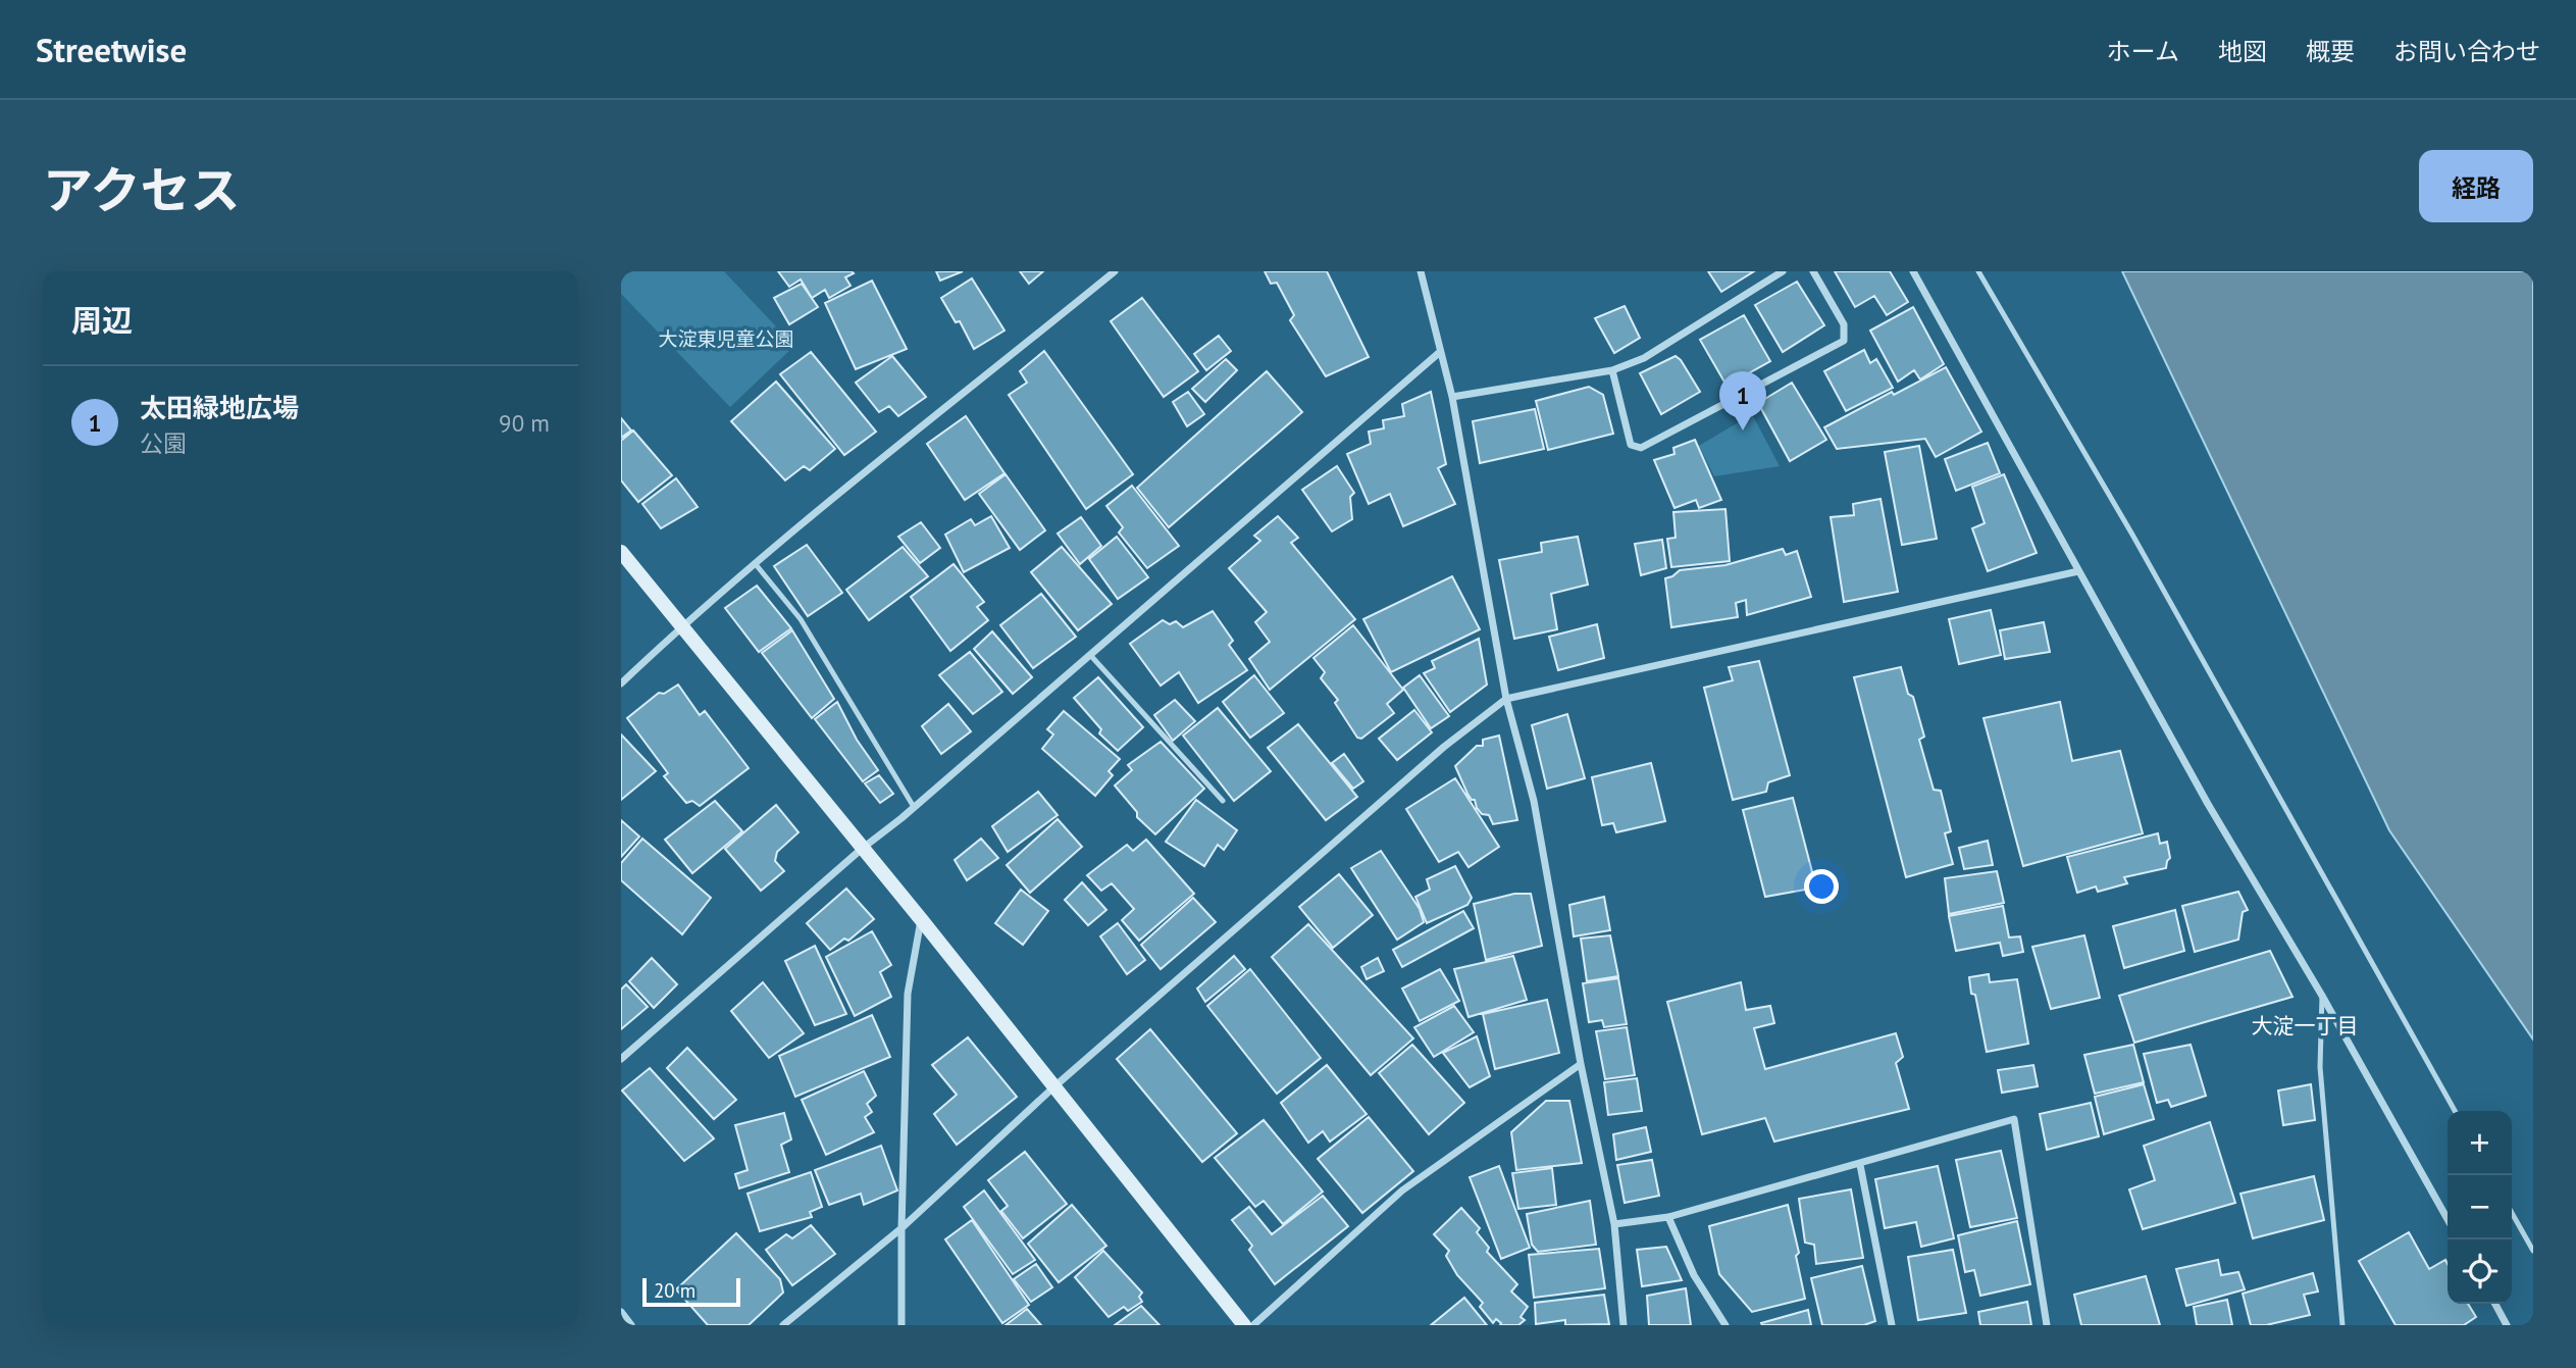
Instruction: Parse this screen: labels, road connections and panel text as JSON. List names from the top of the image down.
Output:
{
  "districts": ["大淀一丁目"],
  "parks": ["大淀東児童公園"],
  "scale_bar": "20 m",
  "page": {
    "header": "Streetwise",
    "nav": [
      "ホーム",
      "地図",
      "概要",
      "お問い合わせ"
    ],
    "title": "アクセス",
    "buttons": "経路",
    "heading": "周辺",
    "list": [
      {
        "mark": "1",
        "name": "太田緑地広場",
        "note": "公園",
        "value": "90 m"
      }
    ],
    "pins": "1",
    "map_buttons": ["+", "−"],
    "scale": "20 m"
  }
}
